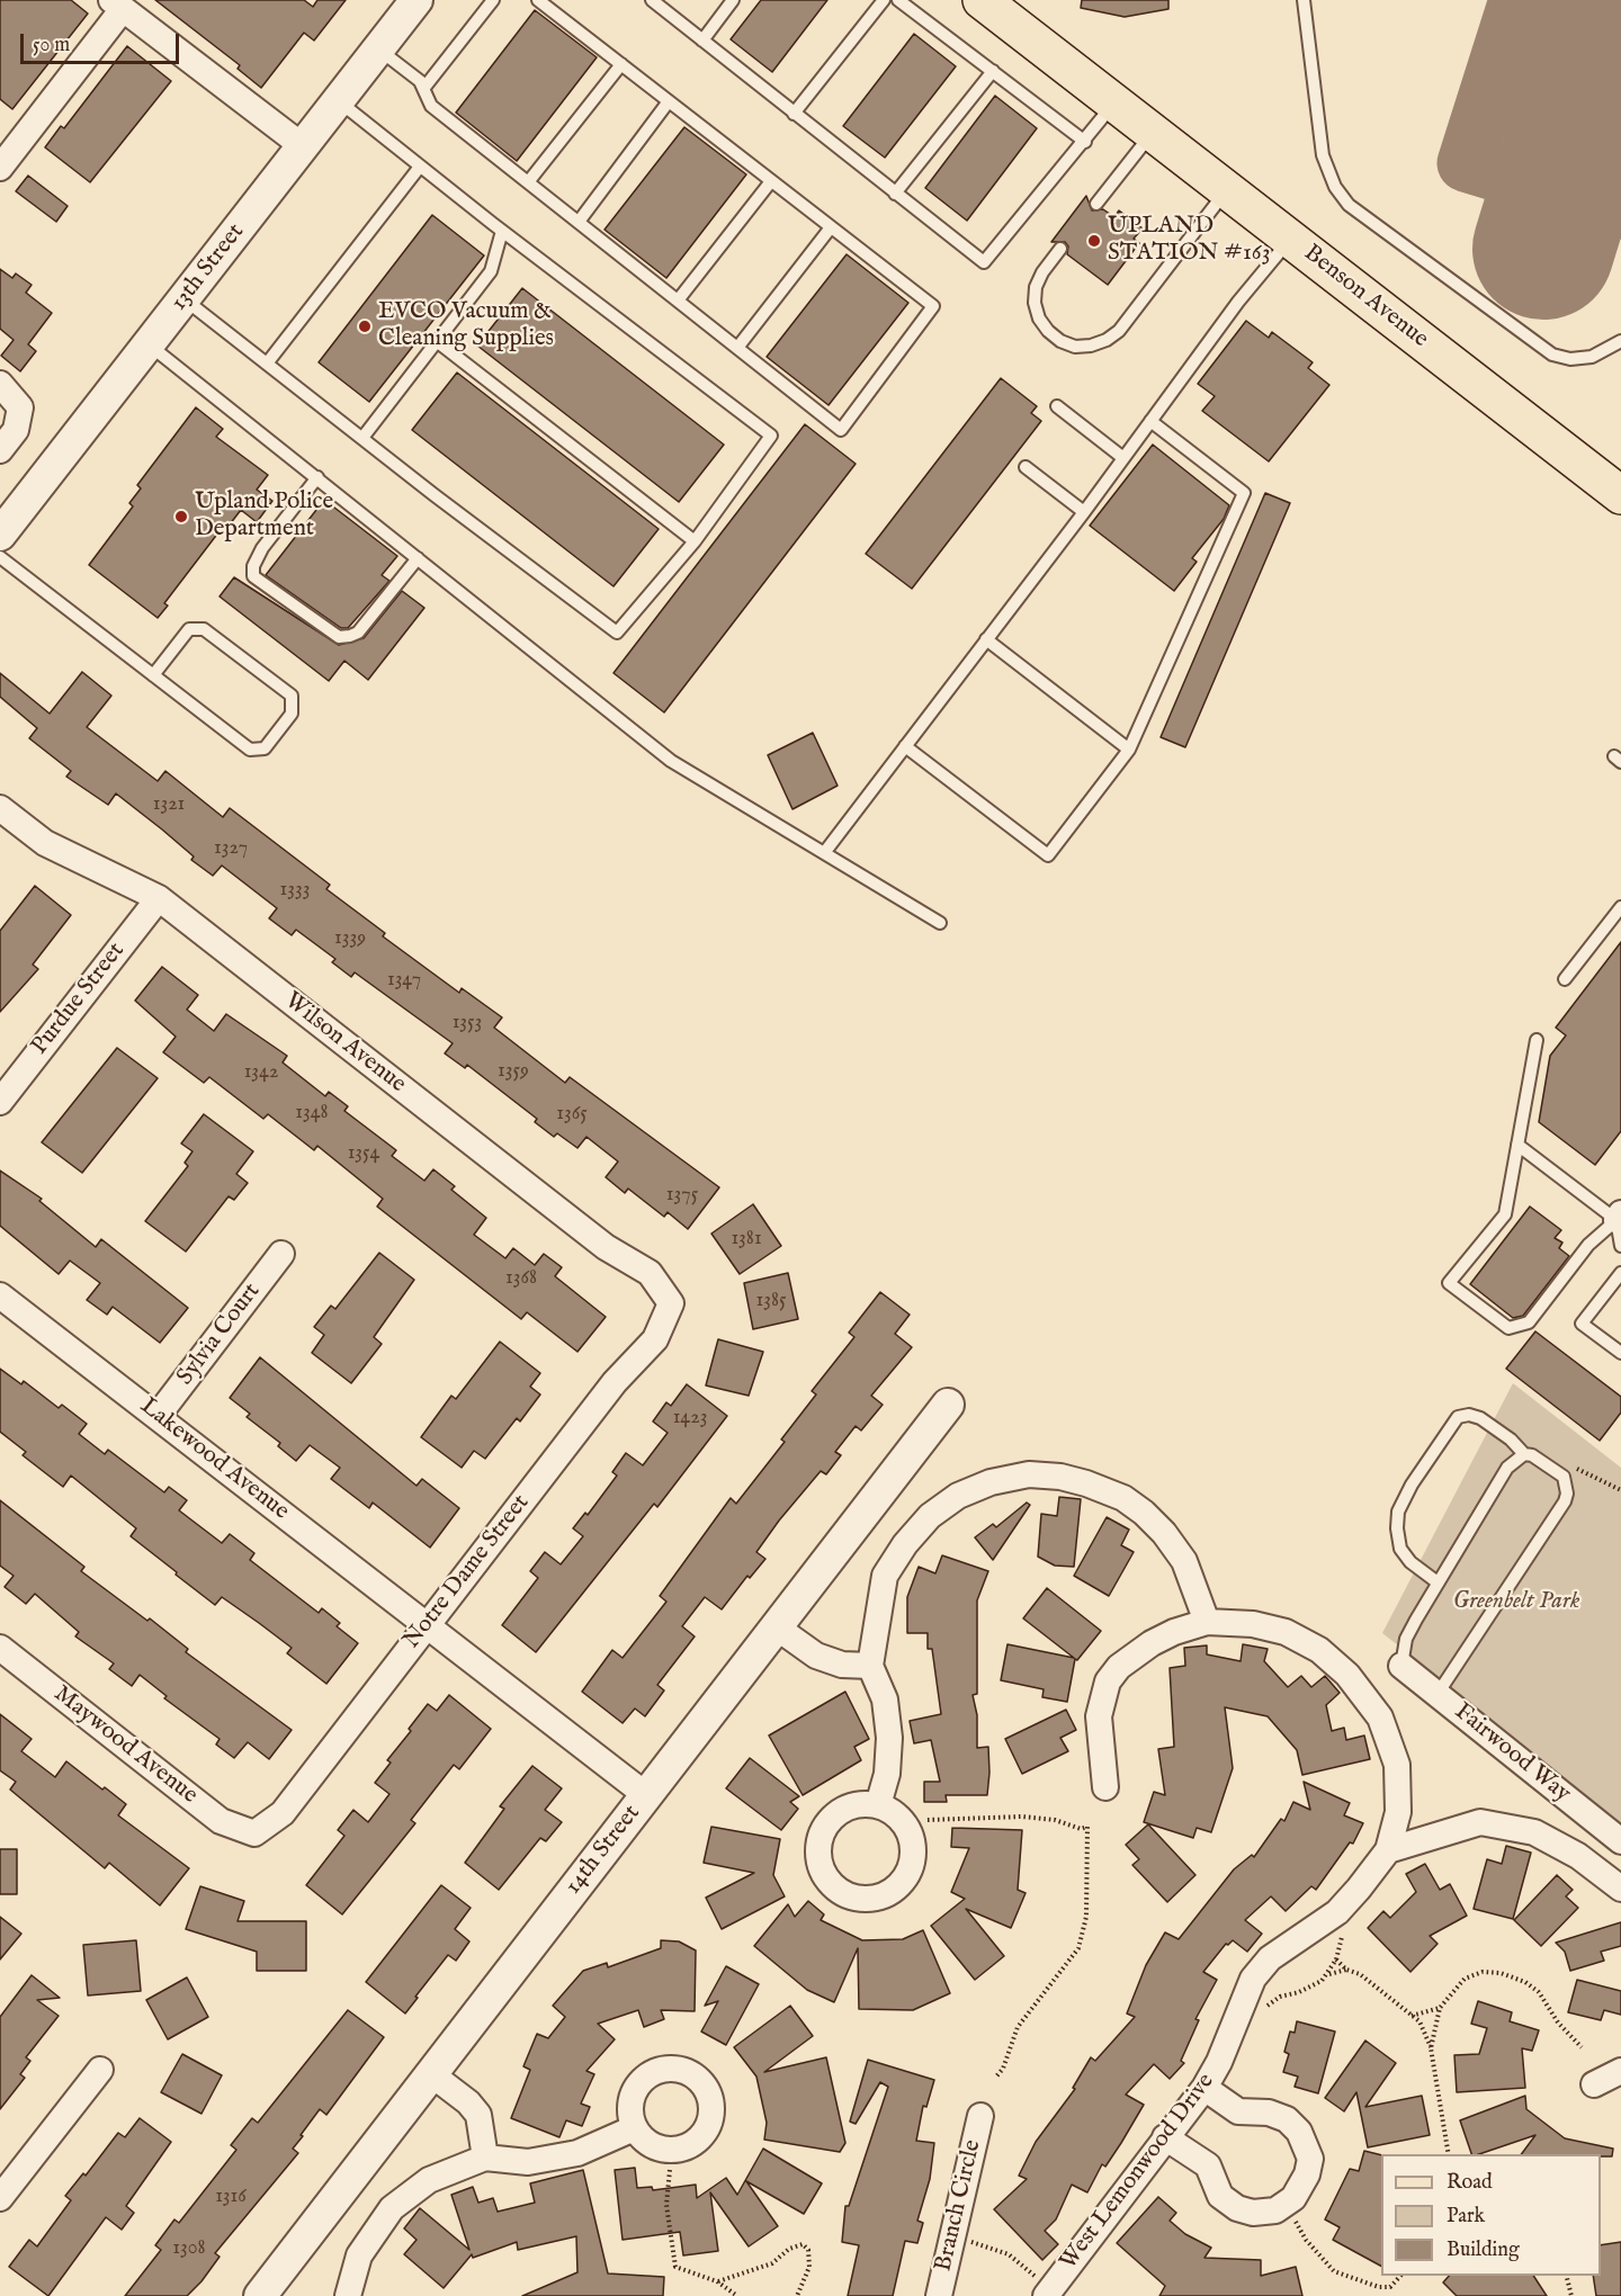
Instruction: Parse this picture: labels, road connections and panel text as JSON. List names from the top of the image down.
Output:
{
  "streets": {
    "main road": ["Benson Avenue"],
    "street": [
      "13th Street",
      "Purdue Street",
      "Wilson Avenue",
      "Sylvia Court",
      "Lakewood Avenue",
      "Notre Dame Street",
      "Maywood Avenue",
      "Fairwood Way",
      "14th Street",
      "West Lemonwood Drive",
      "Branch Circle"
    ]
  },
  "crossings": [
    ["Purdue Street", "Wilson Avenue"],
    ["Wilson Avenue", "Notre Dame Street"],
    ["Sylvia Court", "Lakewood Avenue"],
    ["Lakewood Avenue", "Notre Dame Street"],
    ["Lakewood Avenue", "14th Street"],
    ["Notre Dame Street", "Maywood Avenue"]
  ],
  "parks": ["Greenbelt Park"],
  "places": ["UPLAND STATION #163", "EVCO Vacuum & Cleaning Supplies", "Upland Police Department"],
  "house_numbers": [
    "1321",
    "1327",
    "1333",
    "1339",
    "1347",
    "1353",
    "1359",
    "1342",
    "1348",
    "1365",
    "1354",
    "1375",
    "1381",
    "1368",
    "1385",
    "1423",
    "1316",
    "1308"
  ],
  "legend": ["Road", "Park", "Building"],
  "scale_bar": "50 m"
}
